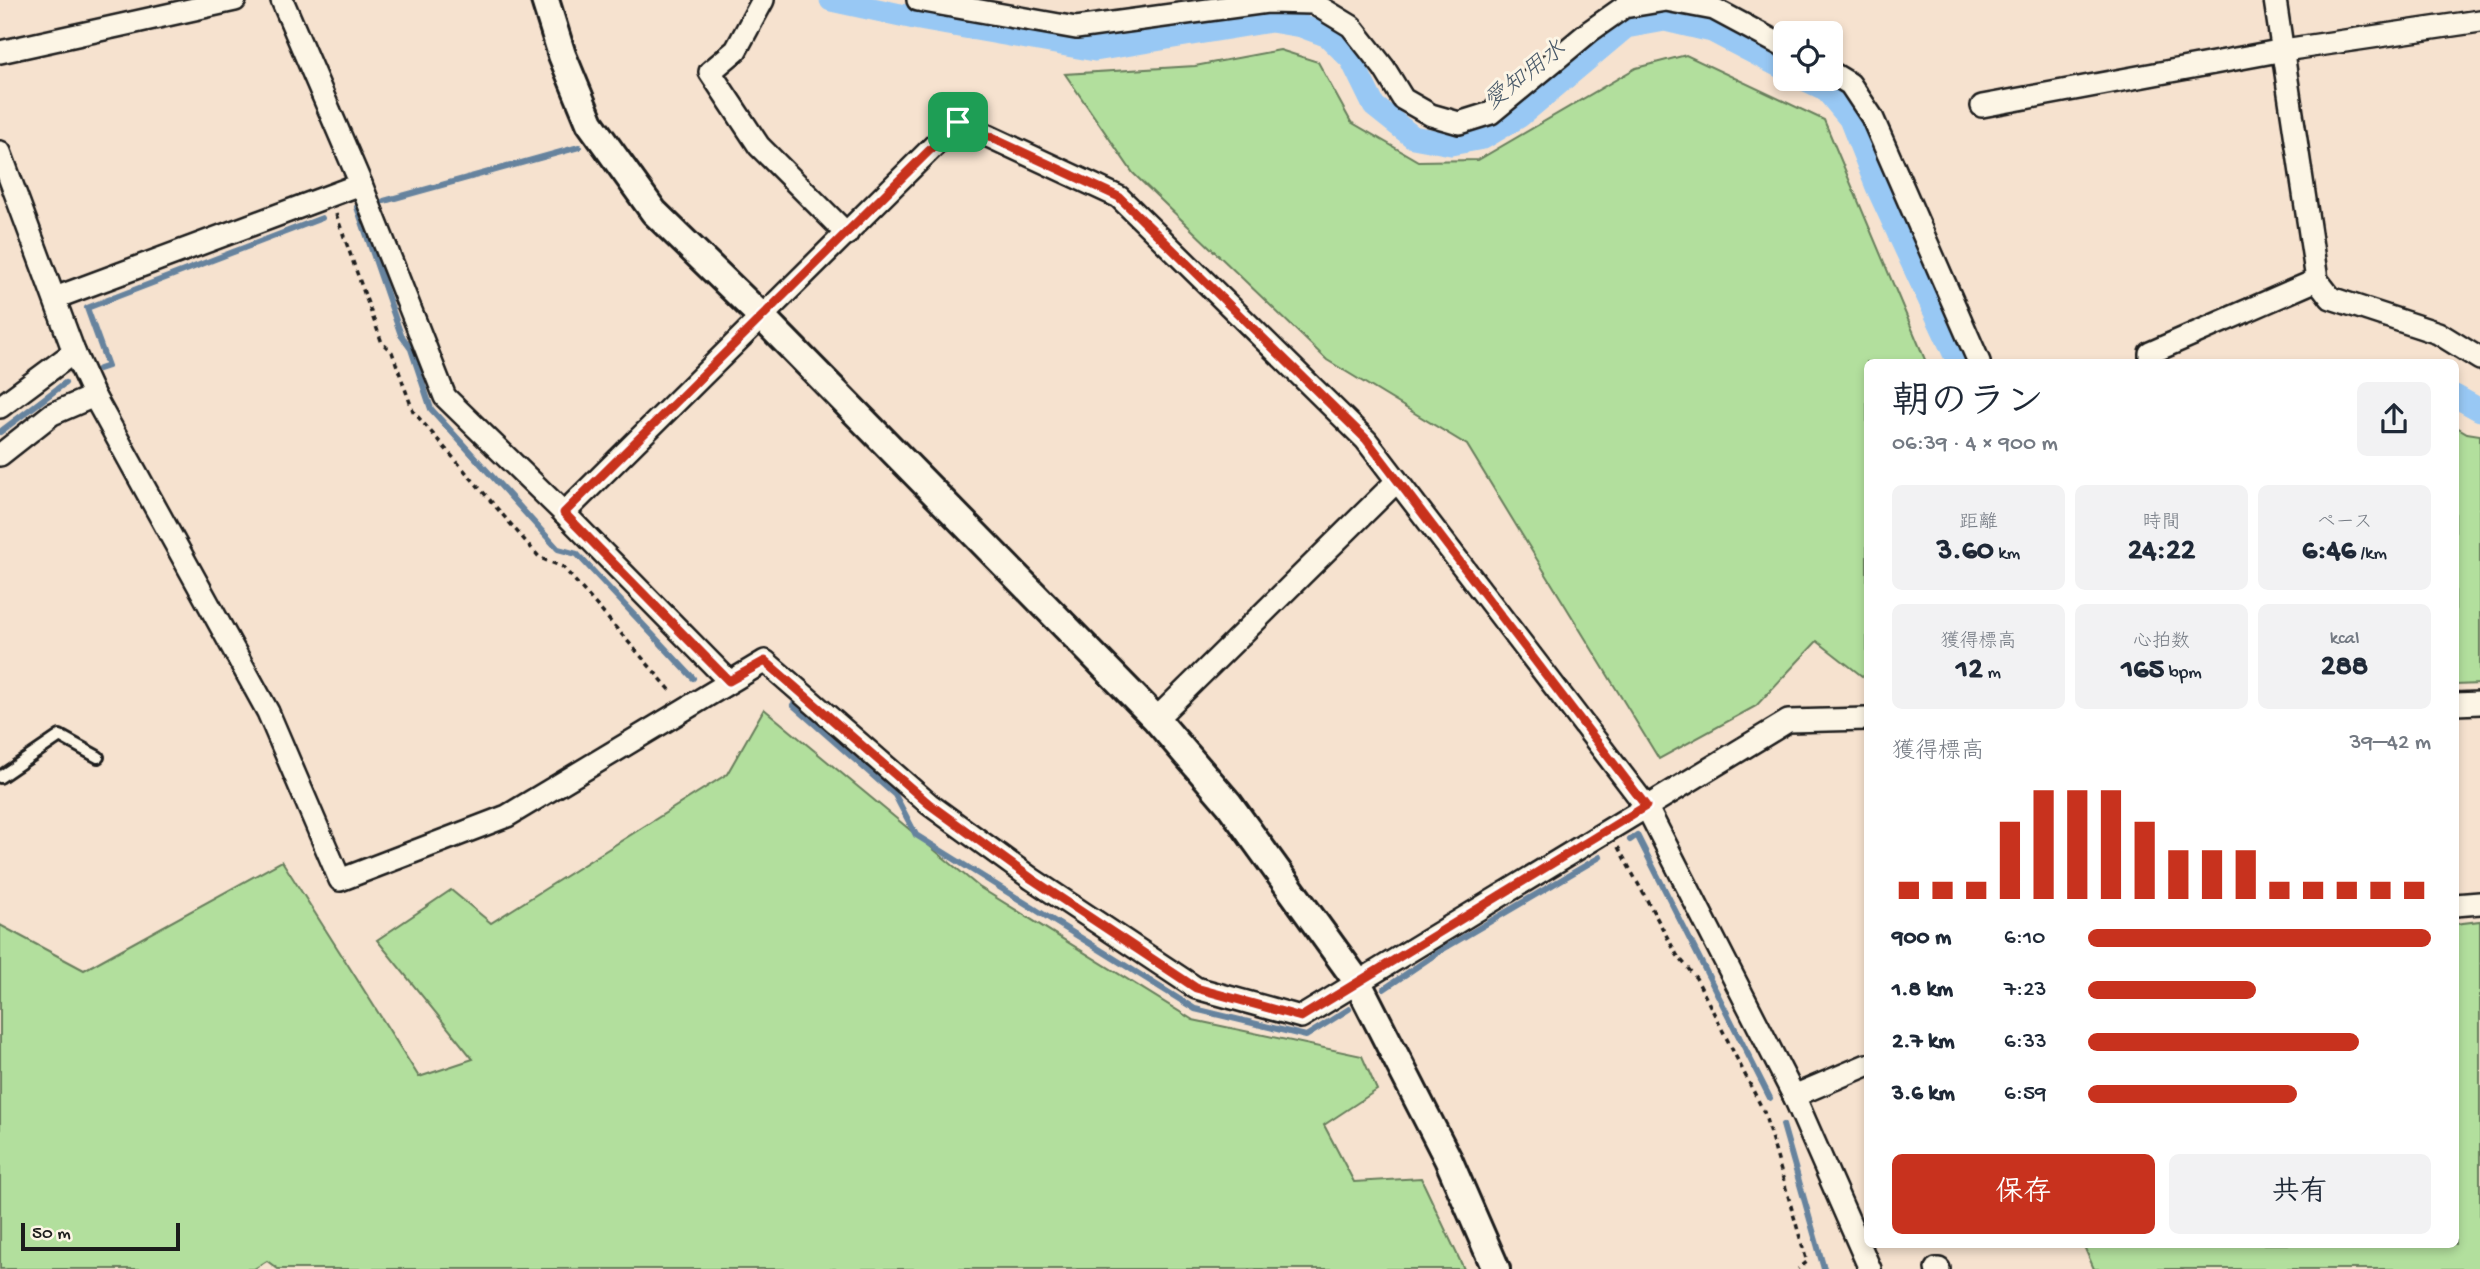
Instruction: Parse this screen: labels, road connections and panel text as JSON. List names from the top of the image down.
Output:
{
  "water": ["愛知用水"],
  "scale_bar": "50 m",
  "page": {
    "heading": ["朝のラン", "06:39 · 4 × 900 m"],
    "stats": [
      ["距離", "3.60 km"],
      ["時間", "24:22"],
      ["ペース", "6:46 /km"],
      ["獲得標高", "12 m"],
      ["心拍数", "165 bpm"],
      ["kcal", "288"]
    ],
    "chart": ["獲得標高", "39–42 m"],
    "list": [
      {
        "name": "900 m",
        "note": "6:10"
      },
      {
        "name": "1.8 km",
        "note": "7:23"
      },
      {
        "name": "2.7 km",
        "note": "6:33"
      },
      {
        "name": "3.6 km",
        "note": "6:59"
      }
    ],
    "buttons": ["保存", "共有"],
    "scale": "50 m"
  }
}
